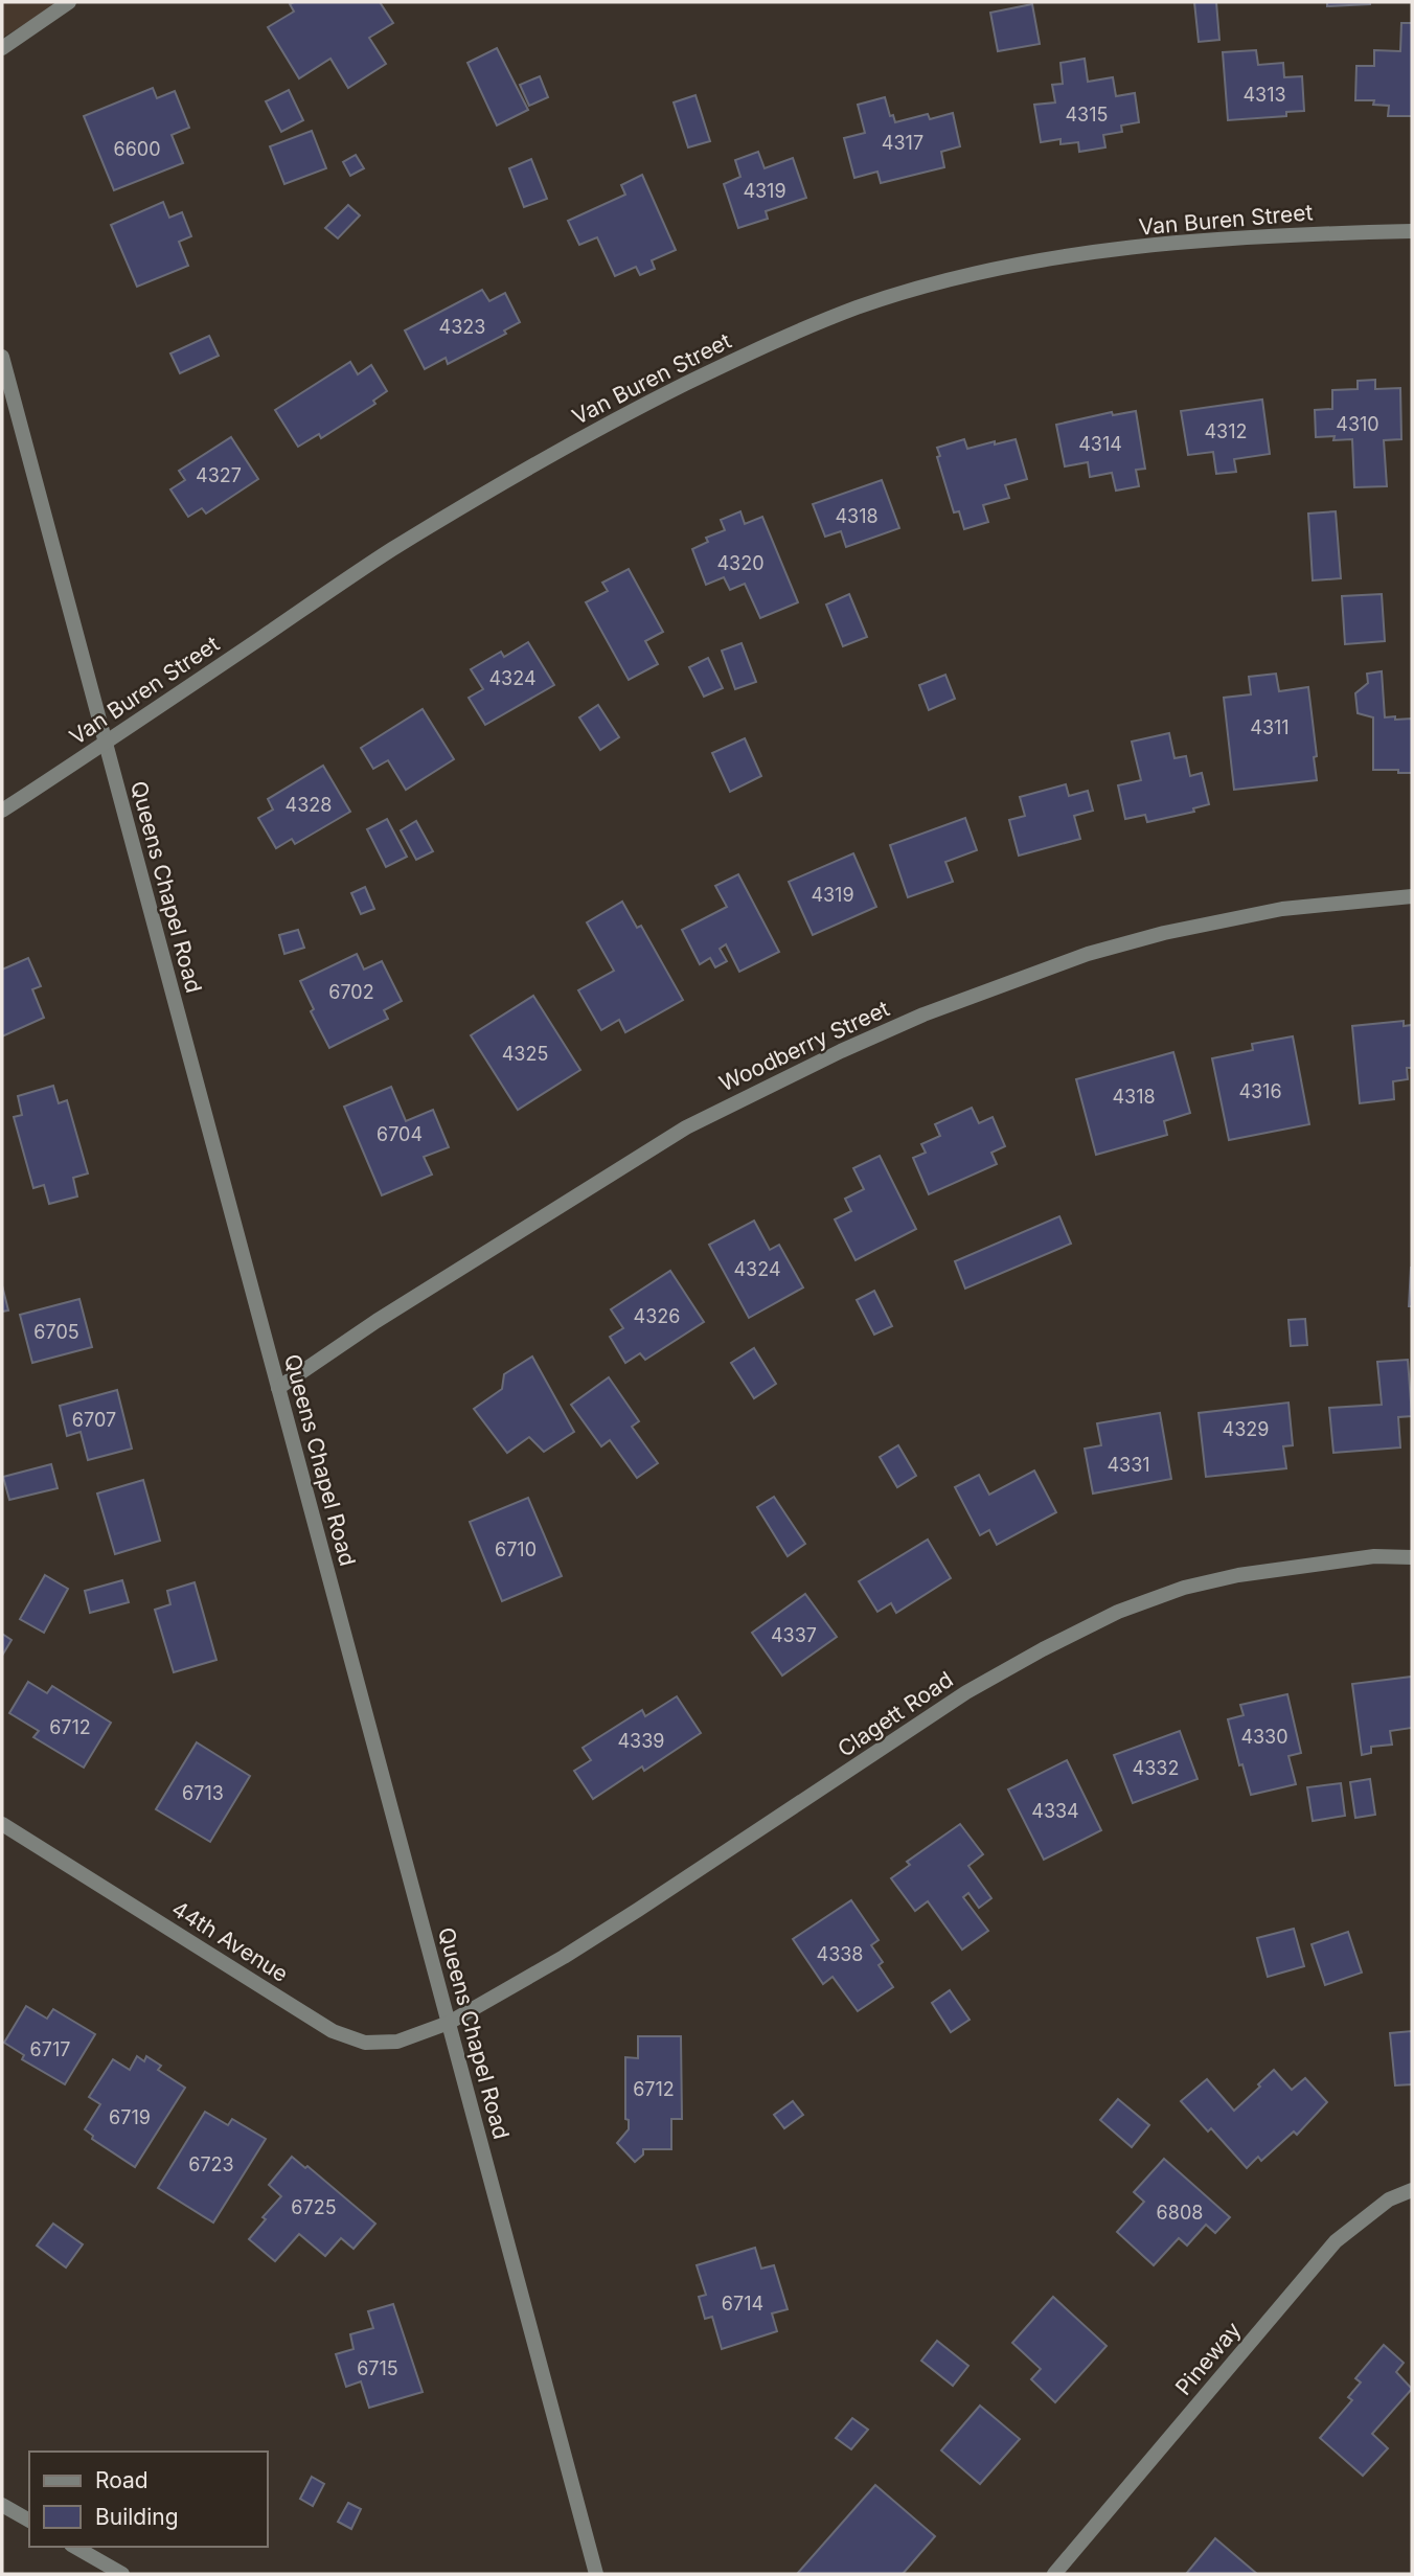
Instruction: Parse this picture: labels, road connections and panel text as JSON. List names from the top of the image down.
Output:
{
  "streets": {
    "street": [
      "Van Buren Street",
      "Queens Chapel Road",
      "Woodberry Street",
      "Clagett Road",
      "44th Avenue",
      "Pineway"
    ]
  },
  "crossings": [
    ["Van Buren Street", "Queens Chapel Road"],
    ["Queens Chapel Road", "Woodberry Street"],
    ["Queens Chapel Road", "Clagett Road"],
    ["Queens Chapel Road", "44th Avenue"],
    ["Clagett Road", "44th Avenue"]
  ],
  "house_numbers": [
    "4313",
    "4315",
    "4317",
    "6600",
    "4319",
    "4323",
    "4310",
    "4312",
    "4314",
    "4327",
    "4318",
    "4320",
    "4324",
    "4311",
    "4328",
    "4319",
    "6702",
    "4325",
    "4316",
    "4318",
    "6704",
    "4324",
    "4326",
    "6705",
    "6707",
    "4329",
    "4331",
    "6710",
    "4337",
    "6712",
    "4330",
    "4339",
    "4332",
    "6713",
    "4334",
    "4338",
    "6717",
    "6712",
    "6719",
    "6723",
    "6725",
    "6808",
    "6714",
    "6715"
  ],
  "legend": ["Road", "Building"]
}
